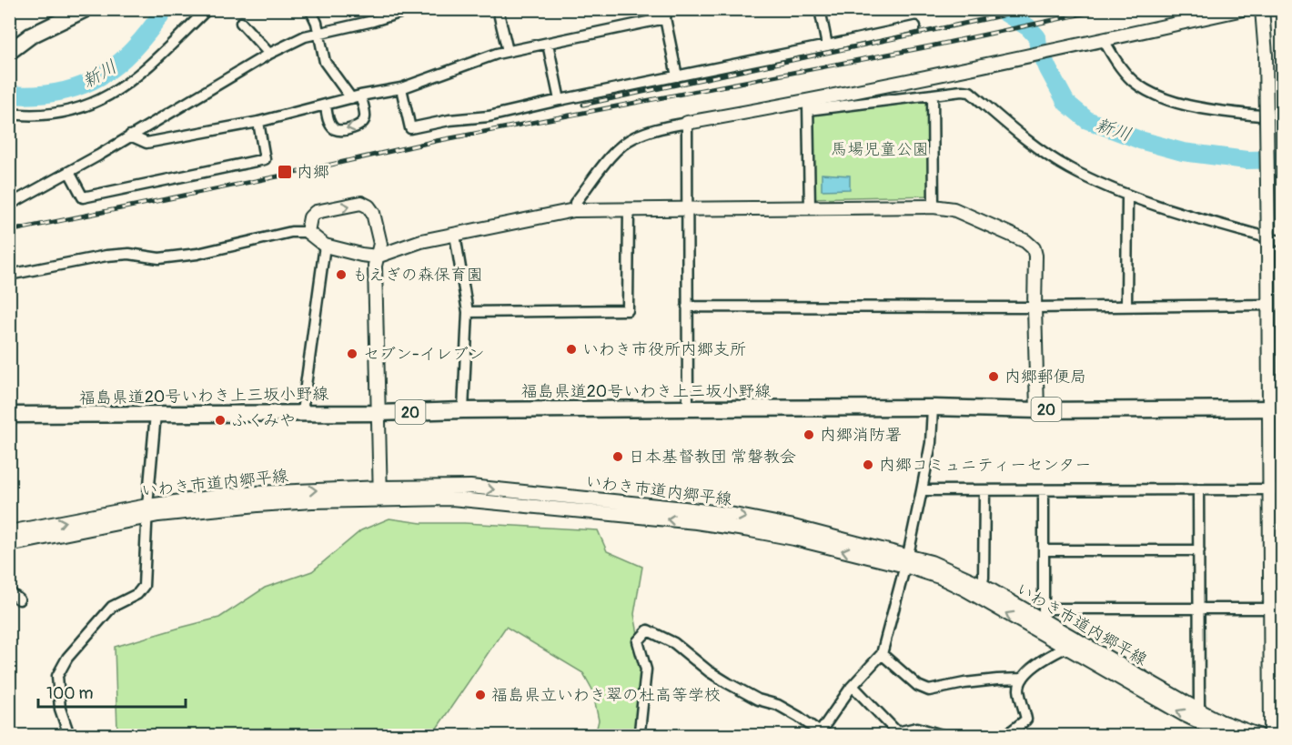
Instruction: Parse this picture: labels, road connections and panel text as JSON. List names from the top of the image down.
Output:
{
  "streets": {
    "main road": ["福島県道20号いわき上三坂小野線", "20"],
    "street": ["いわき市道内郷平線"]
  },
  "water": ["新川"],
  "parks": ["馬場児童公園"],
  "places": {
    "transit": ["内郷"],
    "other": [
      "もえぎの森保育園",
      "いわき市役所内郷支所",
      "セブン-イレブン",
      "内郷郵便局",
      "ふくみや",
      "内郷消防署",
      "日本基督教団 常磐教会",
      "内郷コミュニティーセンター",
      "福島県立いわき翠の杜高等学校"
    ]
  },
  "scale_bar": "100 m"
}
